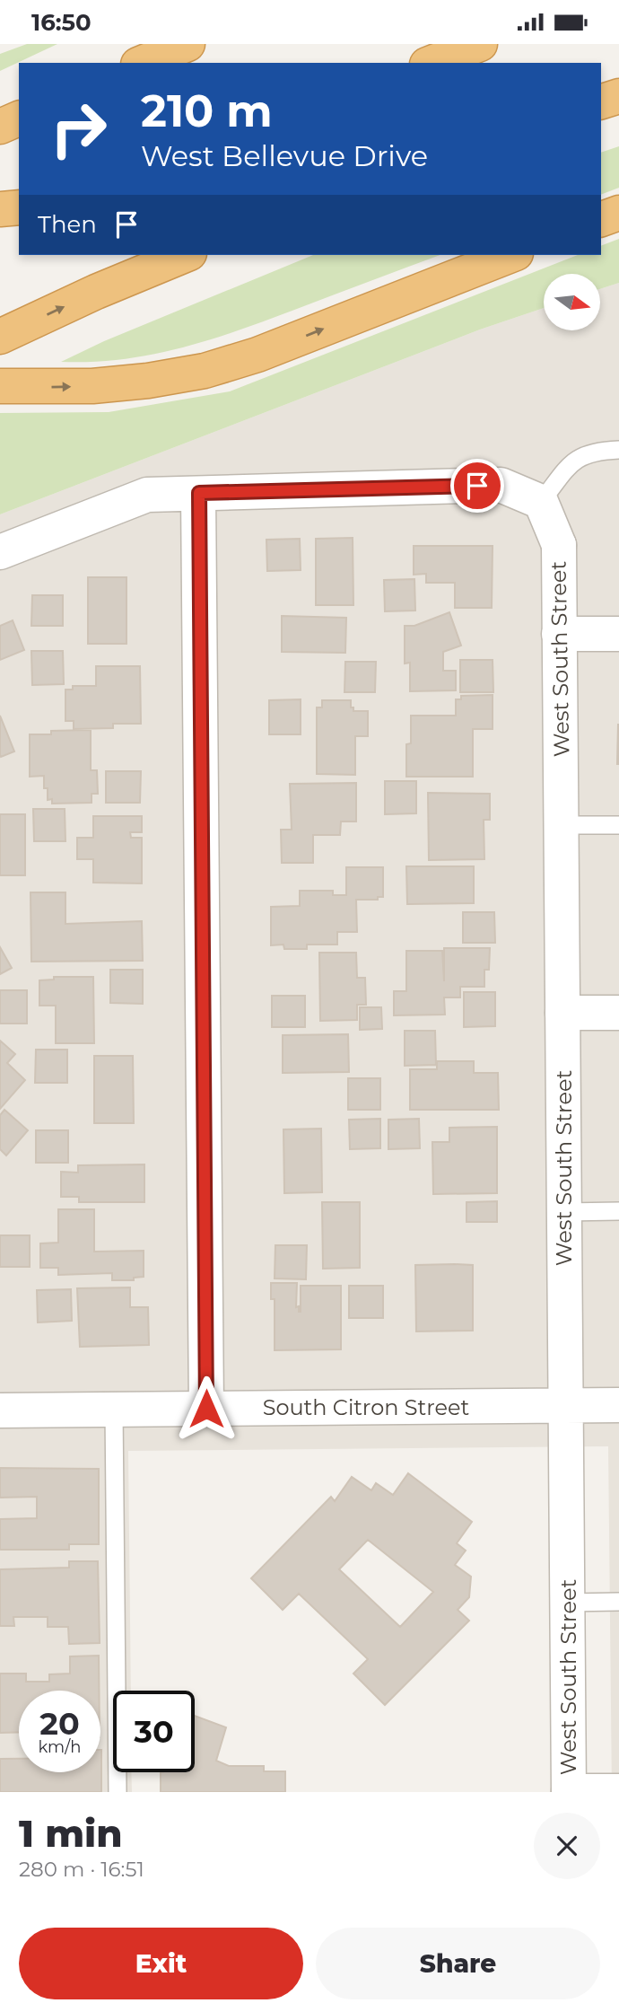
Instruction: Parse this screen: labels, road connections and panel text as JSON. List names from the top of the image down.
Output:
{
  "streets": {
    "street": ["West South Street", "South Citron Street"]
  },
  "crossings": [
    ["West South Street", "South Citron Street"]
  ],
  "north": "right",
  "page": {
    "status": "16:50",
    "turn": ["210 m", "West Bellevue Drive"],
    "then": "Then",
    "speed": "20 km/h",
    "limit": "30",
    "heading": ["1 min", "280 m · 16:51"],
    "buttons": ["Exit", "Share"]
  }
}
